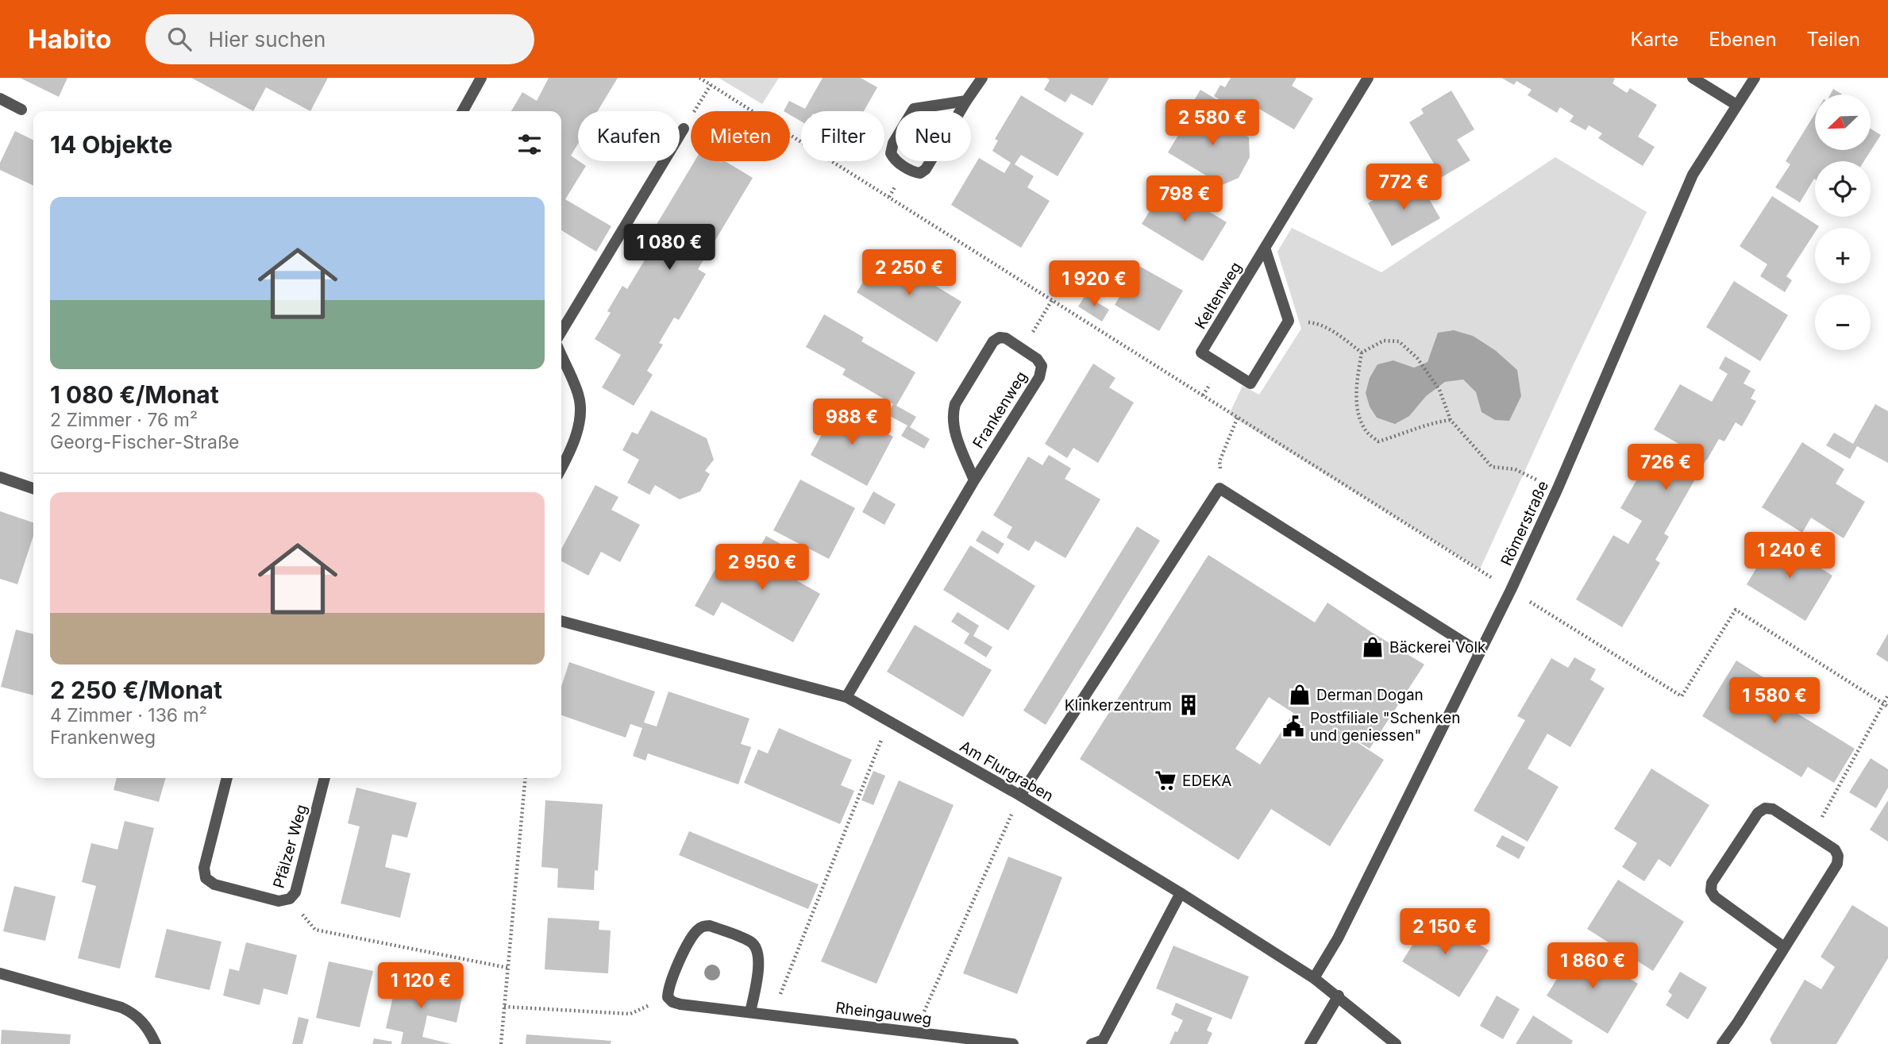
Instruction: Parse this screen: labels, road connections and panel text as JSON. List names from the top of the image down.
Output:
{
  "streets": {
    "street": [
      "Keltenweg",
      "Frankenweg",
      "Römerstraße",
      "Am Flurgraben",
      "Pfälzer Weg",
      "Rheingauweg"
    ]
  },
  "crossings": [
    ["Frankenweg", "Am Flurgraben"],
    ["Römerstraße", "Am Flurgraben"]
  ],
  "places": {
    "shop": ["Bäckerei Volk", "Derman Dogan"],
    "building": ["Klinkerzentrum"],
    "public building": ["Postfiliale \"Schenken und geniessen\""],
    "supermarket": ["EDEKA"]
  },
  "north": "bottom left",
  "page": {
    "header": "Habito",
    "search": "Hier suchen",
    "nav": ["Karte", "Ebenen", "Teilen"],
    "map_buttons": ["+", "−"],
    "price": [
      "2 580 €",
      "772 €",
      "798 €",
      "1 080 €",
      "2 250 €",
      "1 920 €",
      "988 €",
      "726 €",
      "1 240 €",
      "2 950 €",
      "1 580 €",
      "2 150 €",
      "1 860 €",
      "1 120 €"
    ],
    "chip": [
      "Kaufen",
      "Mieten",
      "Filter",
      "Neu"
    ],
    "heading": "14 Objekte",
    "list": [
      {
        "name": "1 080 €/Monat",
        "note": "2 Zimmer · 76 m² · Georg-Fischer-Straße"
      },
      {
        "name": "2 250 €/Monat",
        "note": "4 Zimmer · 136 m² · Frankenweg"
      }
    ]
  }
}
